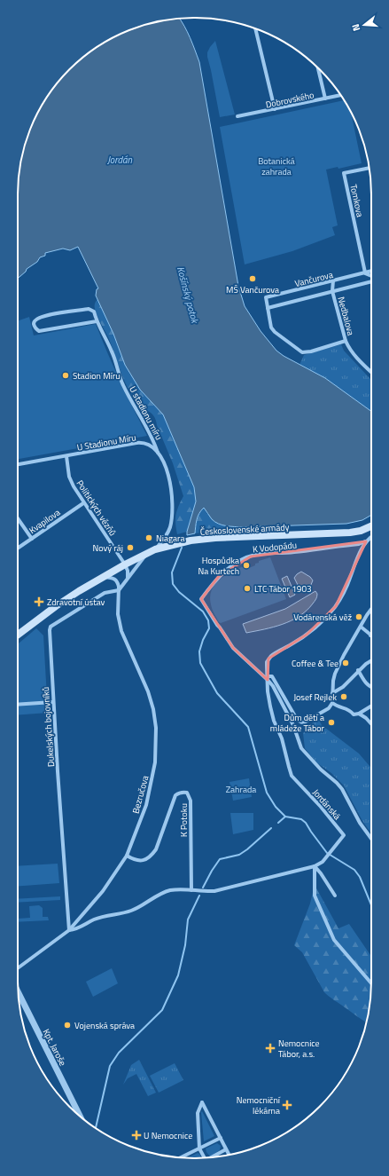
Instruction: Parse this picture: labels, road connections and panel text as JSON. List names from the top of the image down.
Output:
{
  "streets": {
    "main road": ["Československé armády"],
    "street": [
      "Dobrovského",
      "Tomkova",
      "Vančurova",
      "Nedbalova",
      "U stadionu míru",
      "U Stadionu Míru",
      "Politických vězňů",
      "Kvapilova",
      "K Vodopádu",
      "Dukelských bojovníků",
      "Bezručova",
      "Jordánská",
      "K Potoku",
      "Kpt. Jaroše"
    ]
  },
  "crossings": [
    ["Tomkova", "Vančurova"],
    ["Vančurova", "Nedbalova"],
    ["U stadionu míru", "U Stadionu Míru"],
    ["U Stadionu Míru", "Politických vězňů"],
    ["U Stadionu Míru", "Československé armády"],
    ["Politických vězňů", "Kvapilova"],
    ["Politických vězňů", "Československé armády"],
    ["K Vodopádu", "Jordánská"],
    ["Dukelských bojovníků", "Bezručova"],
    ["Dukelských bojovníků", "Jordánská"],
    ["Bezručova", "Jordánská"],
    ["Bezručova", "K Potoku"],
    ["Jordánská", "K Potoku"]
  ],
  "water": ["Jordán", "Košínský potok"],
  "parks": ["Botanická zahrada", "Zahrada"],
  "places": {
    "other": [
      "MŠ Vančurova",
      "Stadion Míru",
      "Niagara",
      "Nový ráj",
      "Hospůdka Na Kurtech",
      "LTC Tábor 1903",
      "Vodárenská věž",
      "Coffee & Tee",
      "Josef Rejlek",
      "Dům dětí a mládeže Tábor",
      "Vojenská správa"
    ],
    "health": [
      "Zdravotní ústav",
      "Nemocnice Tábor, a.s.",
      "Nemocniční lékárna",
      "U Nemocnice"
    ]
  },
  "north": "left"
}
